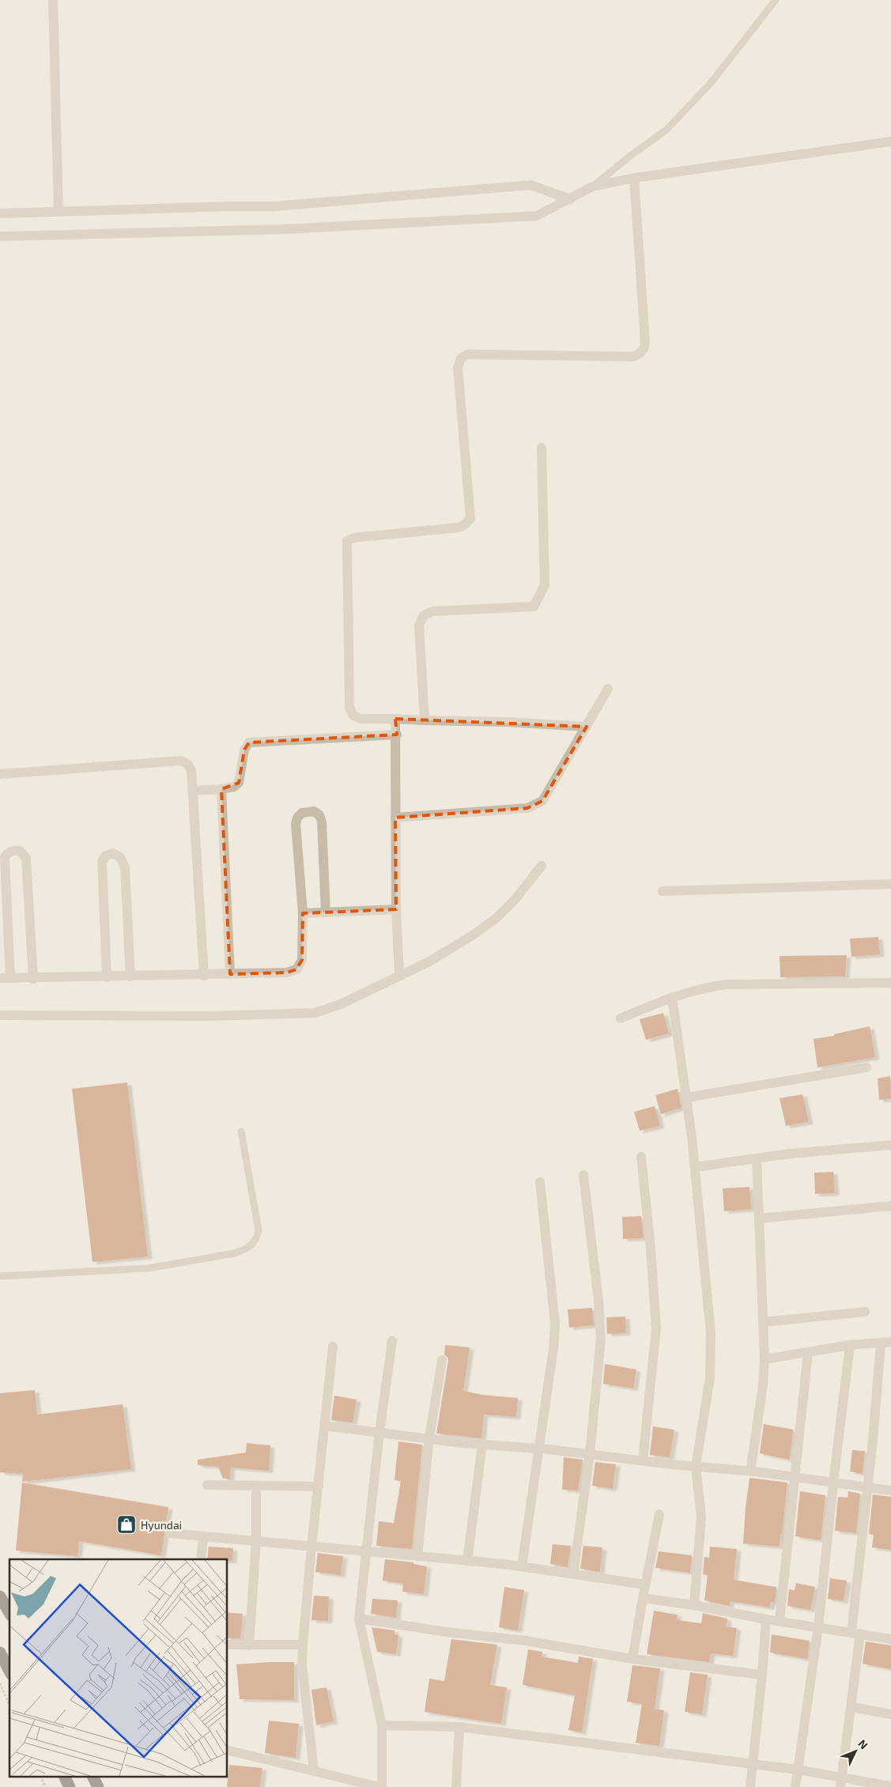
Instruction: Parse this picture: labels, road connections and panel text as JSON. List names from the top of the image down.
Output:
{
  "places": {
    "shop": ["Hyundai"]
  },
  "north": "top right"
}
